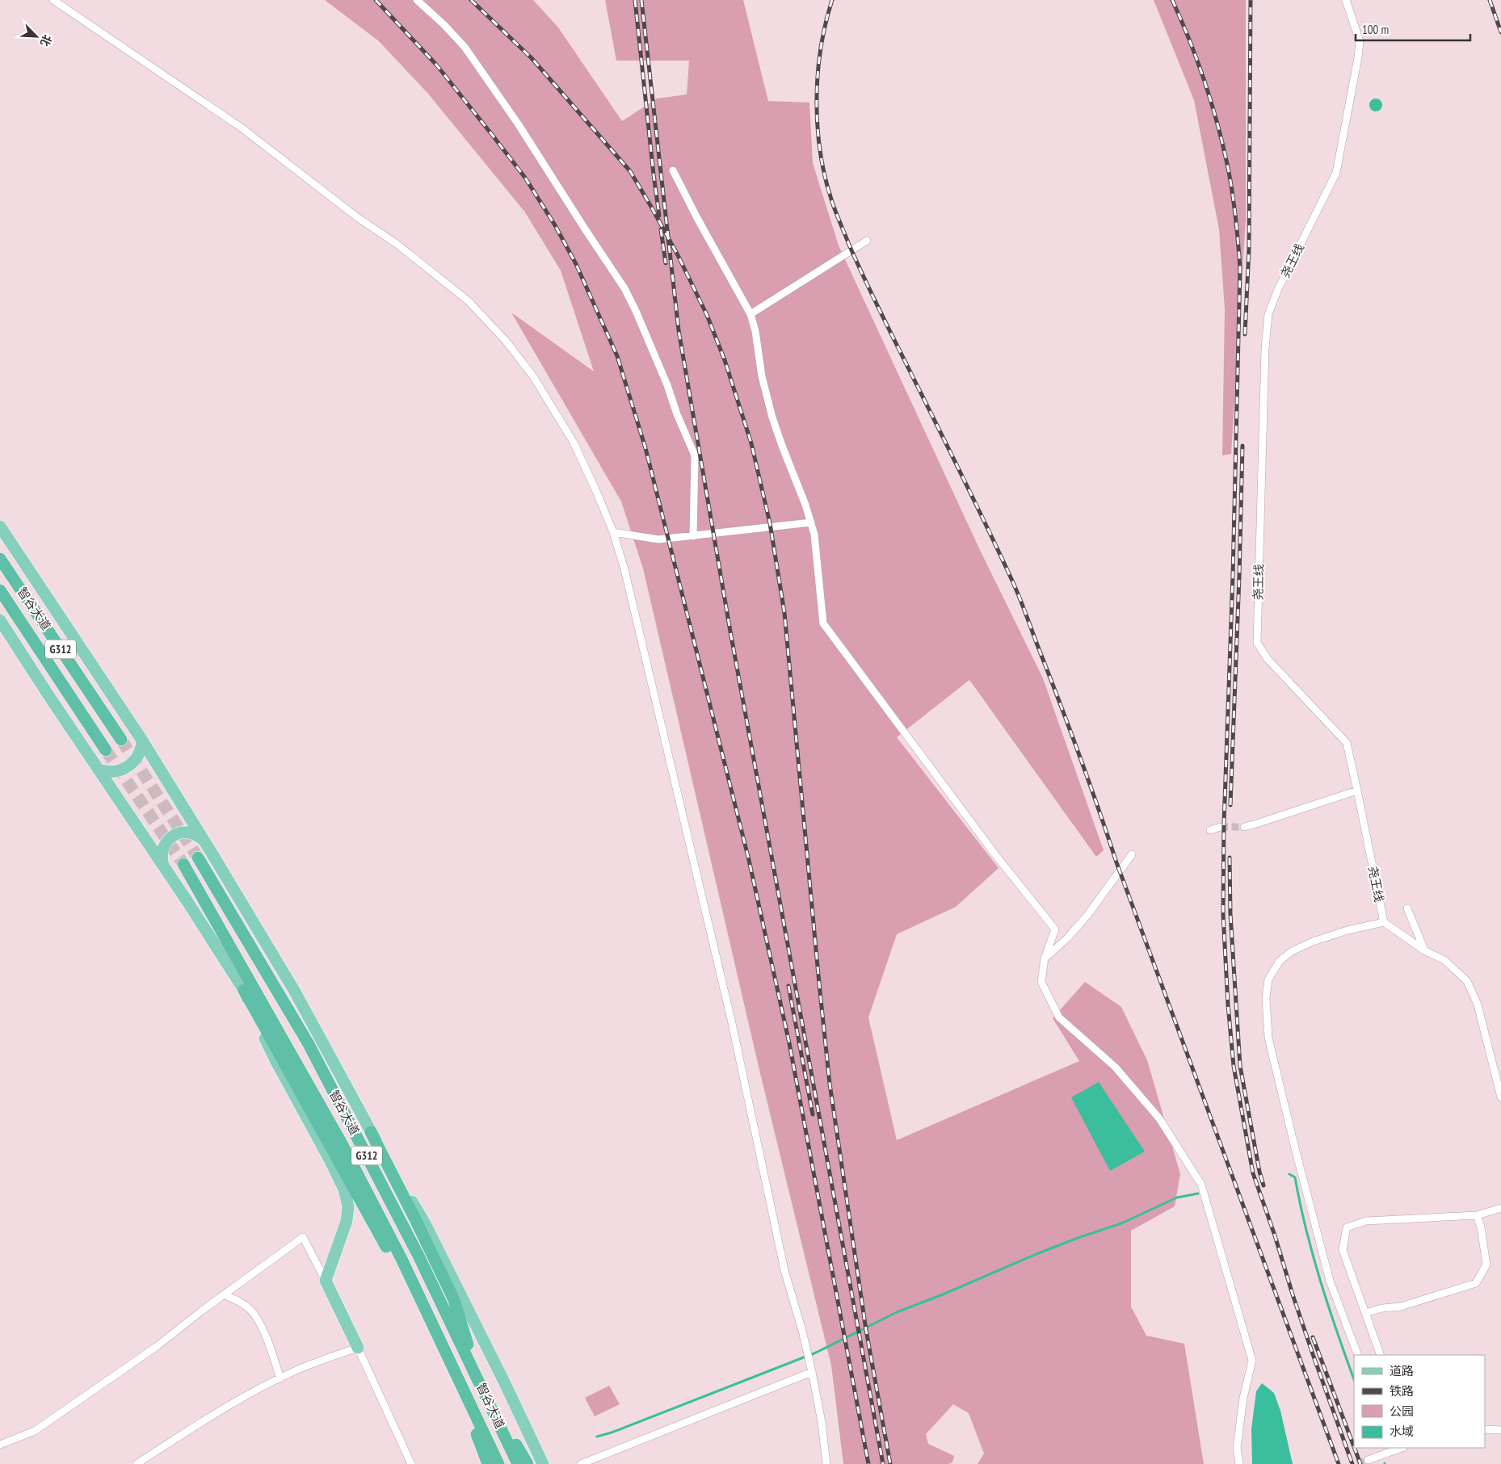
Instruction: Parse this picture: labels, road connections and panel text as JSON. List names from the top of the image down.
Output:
{
  "streets": {
    "highway": ["智谷大道", "G312"],
    "street": ["尧王线"]
  },
  "legend": [
    "道路",
    "铁路",
    "公园",
    "水域"
  ],
  "scale_bar": "100 m",
  "north": "bottom right"
}
